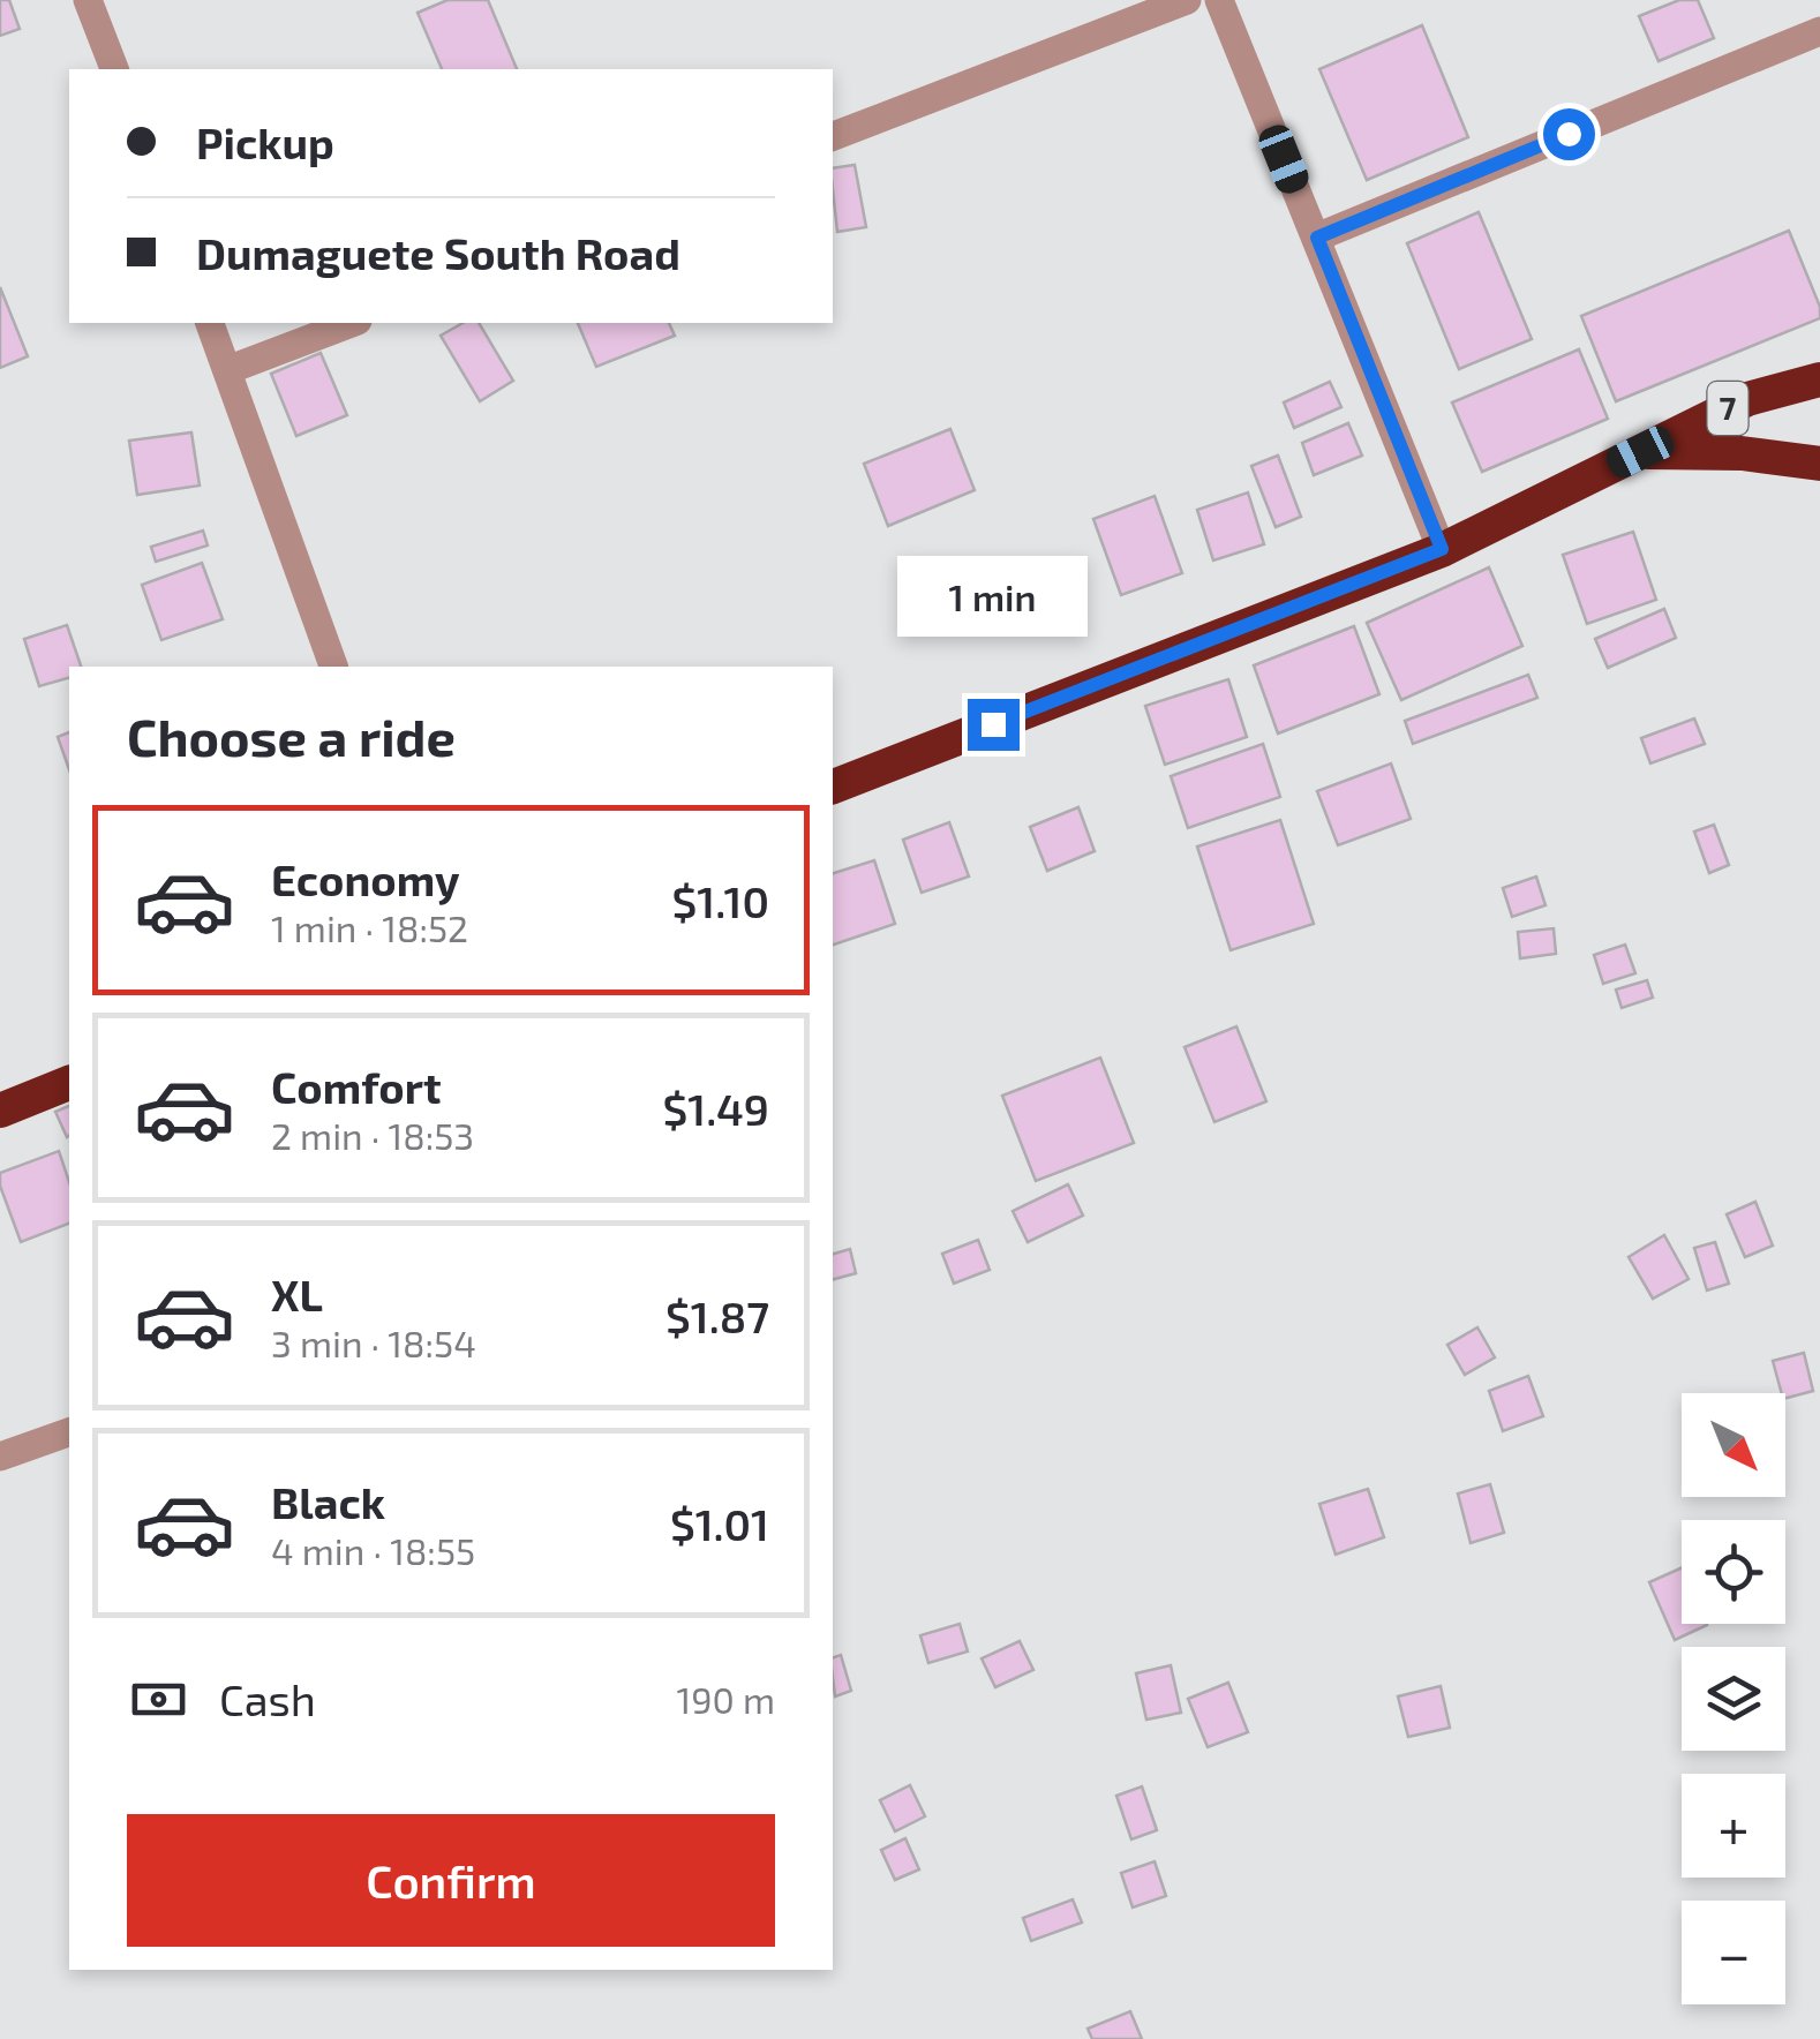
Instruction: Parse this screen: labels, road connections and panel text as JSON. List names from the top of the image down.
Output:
{
  "streets": {
    "highway": ["7"]
  },
  "north": "bottom right",
  "page": {
    "banner": ["Pickup", "Dumaguete South Road"],
    "bubble": "1 min",
    "heading": "Choose a ride",
    "list": [
      {
        "name": "Economy",
        "note": "1 min · 18:52",
        "value": "$1.10"
      },
      {
        "name": "Comfort",
        "note": "2 min · 18:53",
        "value": "$1.49"
      },
      {
        "name": "XL",
        "note": "3 min · 18:54",
        "value": "$1.87"
      },
      {
        "name": "Black",
        "note": "4 min · 18:55",
        "value": "$1.01"
      }
    ],
    "map_buttons": ["+", "−"],
    "pay": ["Cash", "190 m"],
    "buttons": "Confirm"
  }
}
